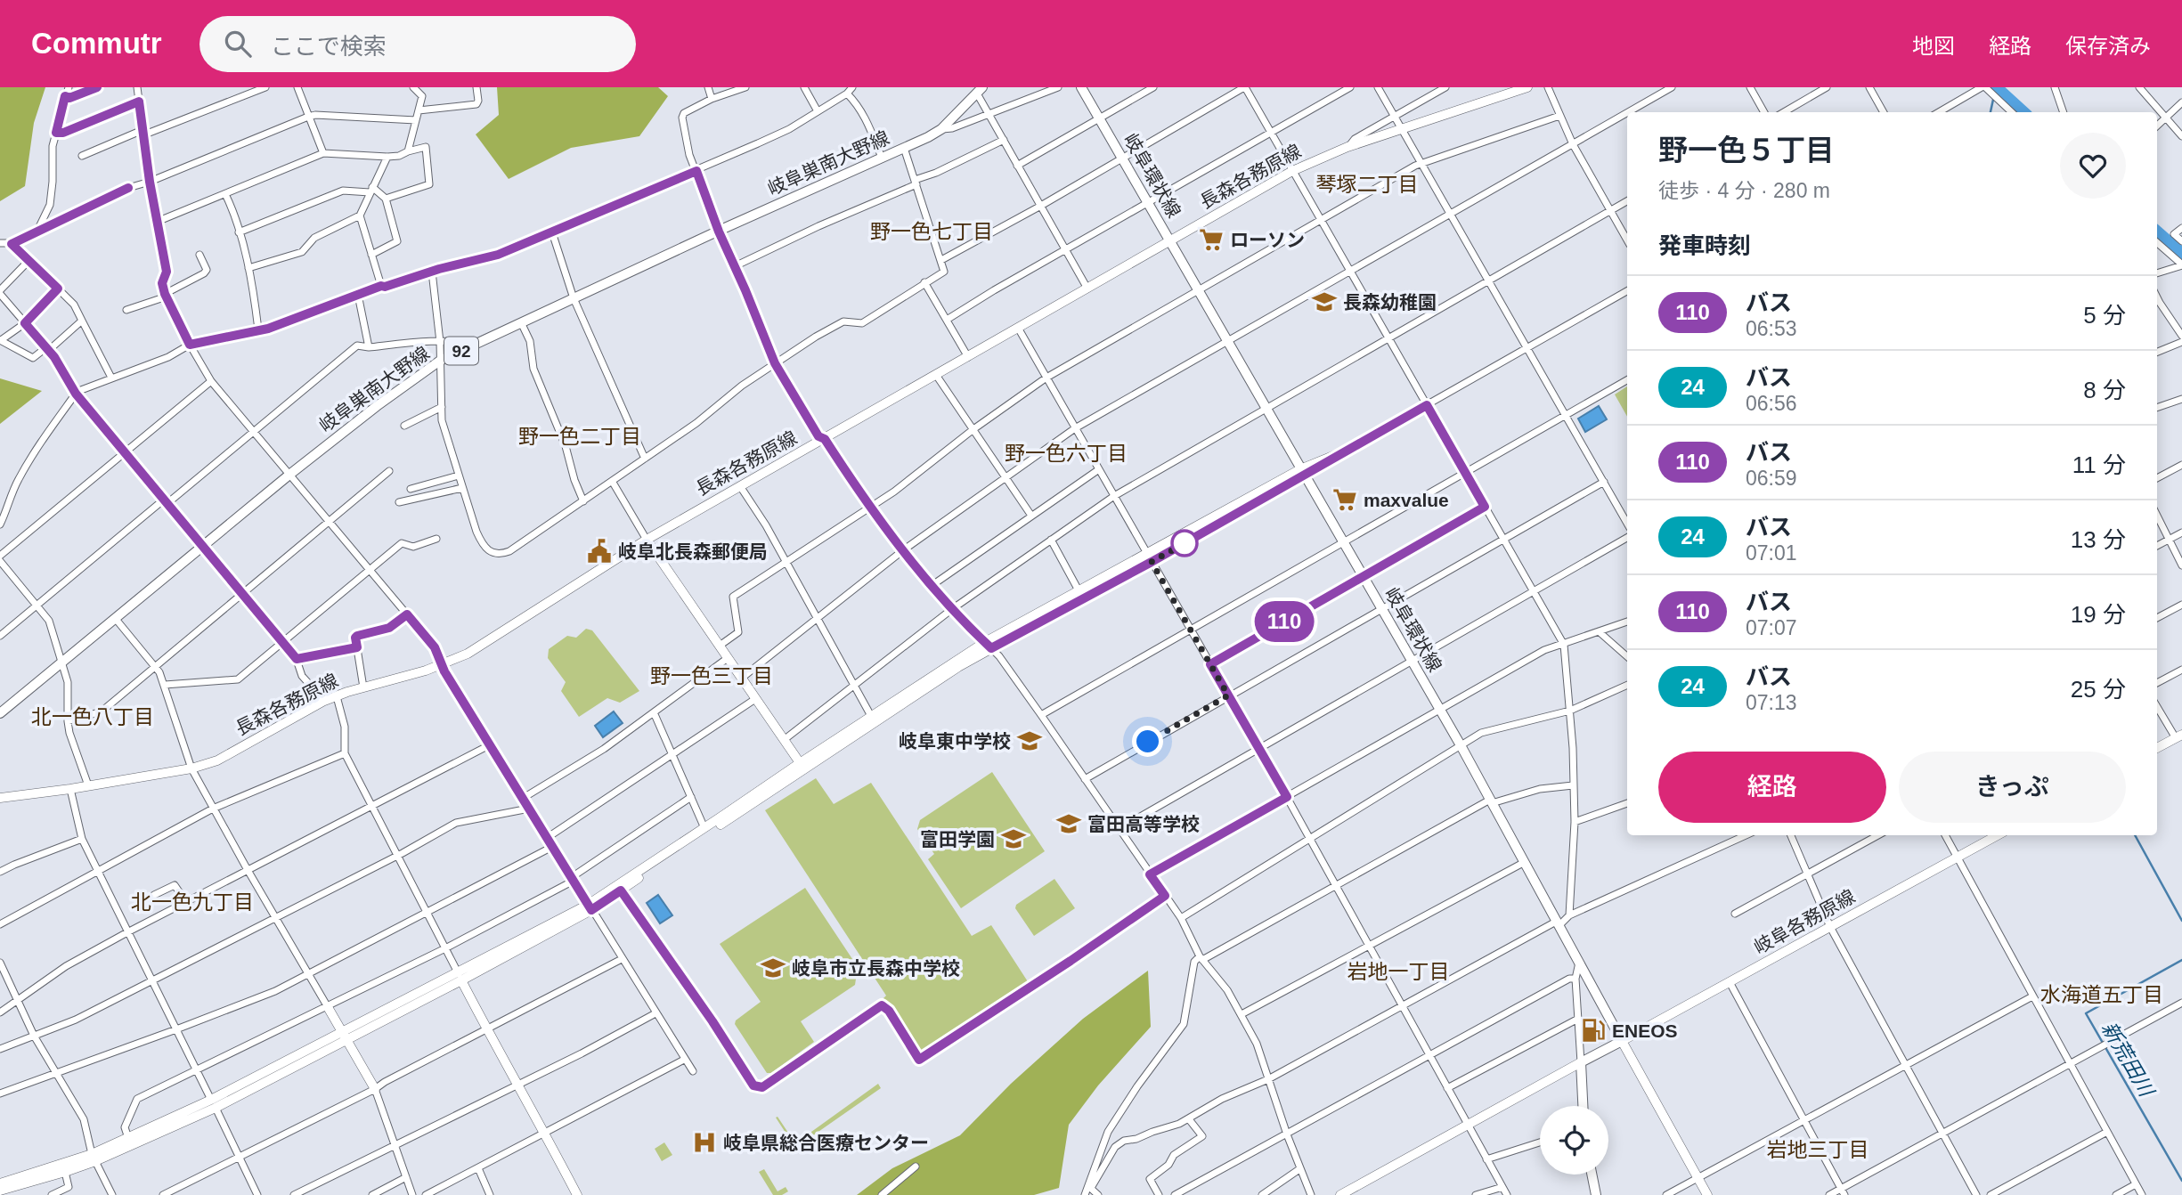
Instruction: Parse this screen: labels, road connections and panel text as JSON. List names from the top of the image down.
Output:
{
  "streets": {
    "main road": ["岐阜巣南大野線", "岐阜環状線", "92"],
    "street": ["長森各務原線", "岐阜各務原線"]
  },
  "crossings": [
    ["岐阜環状線", "長森各務原線"],
    ["岐阜環状線", "岐阜各務原線"]
  ],
  "districts": [
    "琴塚二丁目",
    "野一色七丁目",
    "野一色二丁目",
    "野一色六丁目",
    "野一色三丁目",
    "北一色八丁目",
    "北一色九丁目",
    "岩地一丁目",
    "水海道五丁目",
    "岩地三丁目"
  ],
  "water": ["新荒田川"],
  "places": {
    "supermarket": ["ローソン", "maxvalue"],
    "school or university": [
      "長森幼稚園",
      "岐阜東中学校",
      "富田高等学校",
      "富田学園",
      "岐阜市立長森中学校"
    ],
    "public building": ["岐阜北長森郵便局"],
    "fuel station": ["ENEOS"],
    "hospital": ["岐阜県総合医療センター"]
  },
  "lines": ["bus line 110"],
  "page": {
    "header": "Commutr",
    "search": "ここで検索",
    "nav": ["地図", "経路", "保存済み"],
    "on_map": "110",
    "heading": [
      ["野一色５丁目", "徒歩 · 4 分 · 280 m"],
      "発車時刻"
    ],
    "list": [
      {
        "mark": "110",
        "name": "バス",
        "note": "06:53",
        "value": "5 分"
      },
      {
        "mark": "24",
        "name": "バス",
        "note": "06:56",
        "value": "8 分"
      },
      {
        "mark": "110",
        "name": "バス",
        "note": "06:59",
        "value": "11 分"
      },
      {
        "mark": "24",
        "name": "バス",
        "note": "07:01",
        "value": "13 分"
      },
      {
        "mark": "110",
        "name": "バス",
        "note": "07:07",
        "value": "19 分"
      },
      {
        "mark": "24",
        "name": "バス",
        "note": "07:13",
        "value": "25 分"
      }
    ],
    "buttons": ["経路", "きっぷ"]
  }
}
